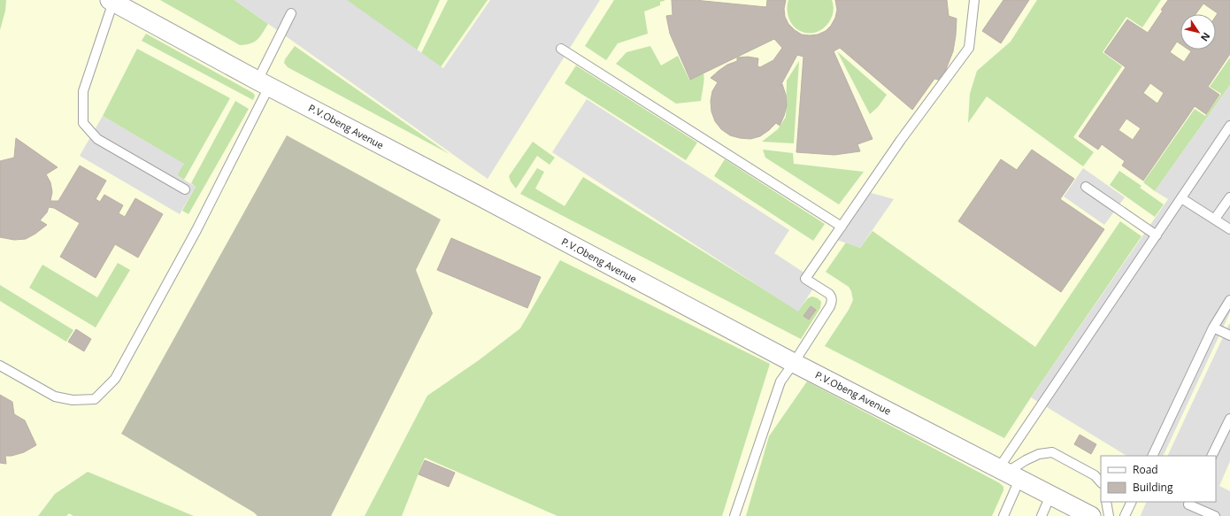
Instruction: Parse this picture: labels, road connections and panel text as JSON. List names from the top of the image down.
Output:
{
  "streets": {
    "street": ["P.V.Obeng Avenue"]
  },
  "legend": ["Road", "Building"],
  "north": "bottom right"
}
